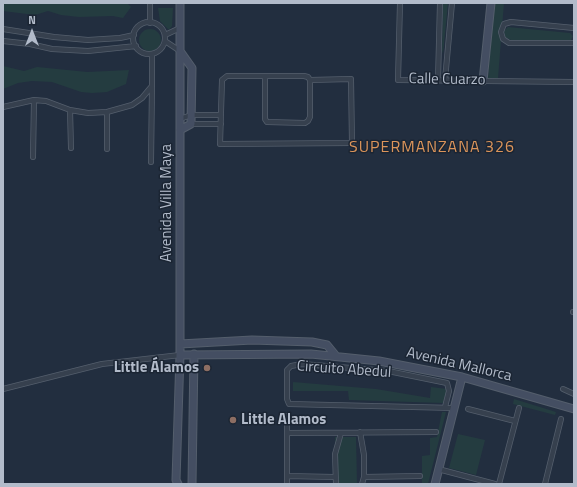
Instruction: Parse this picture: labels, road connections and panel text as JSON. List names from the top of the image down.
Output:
{
  "streets": {
    "main road": ["Avenida Villa Maya", "Avenida Mallorca"],
    "street": ["Calle Cuarzo", "Circuito Abedul"]
  },
  "crossings": [
    ["Avenida Villa Maya", "Avenida Mallorca"]
  ],
  "districts": ["SUPERMANZANA 326"],
  "places": ["Little Álamos", "Little Alamos"],
  "north": "top"
}
